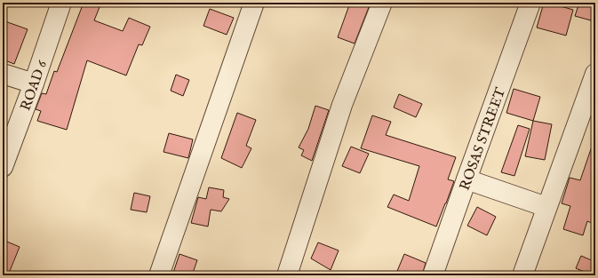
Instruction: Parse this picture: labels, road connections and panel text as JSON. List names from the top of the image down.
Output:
{
  "streets": {
    "street": ["ROAD 6", "ROSAS STREET"]
  }
}
